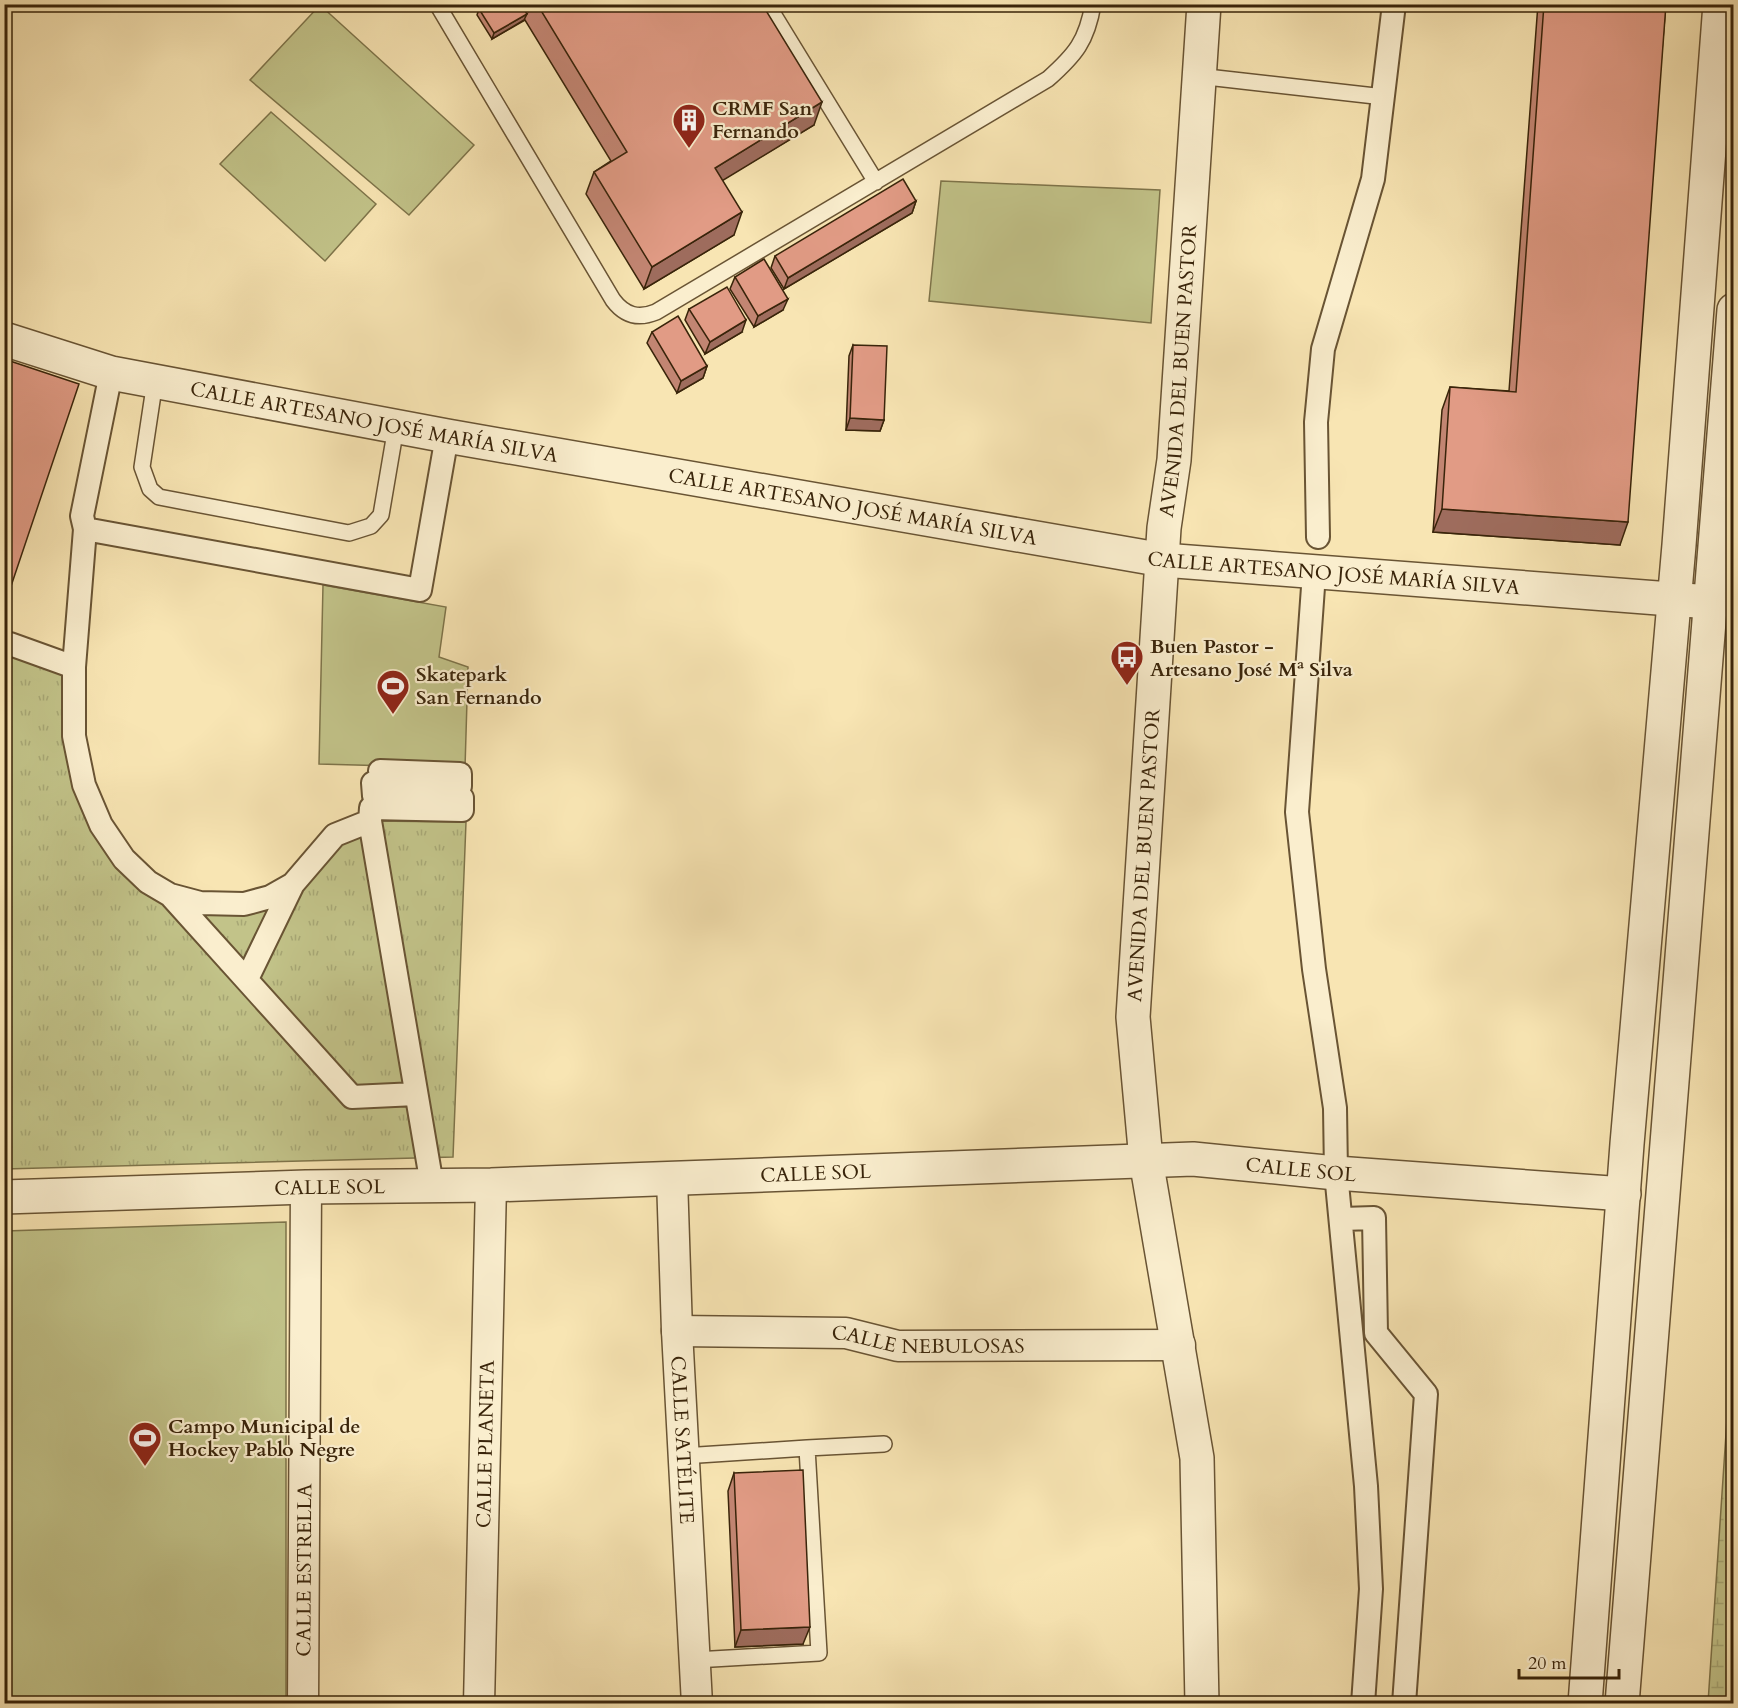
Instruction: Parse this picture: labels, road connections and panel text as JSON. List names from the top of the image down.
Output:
{
  "streets": {
    "street": [
      "AVENIDA DEL BUEN PASTOR",
      "CALLE ARTESANO JOSÉ MARÍA SILVA",
      "CALLE SOL",
      "CALLE NEBULOSAS",
      "CALLE SATÉLITE",
      "CALLE PLANETA",
      "CALLE ESTRELLA"
    ]
  },
  "crossings": [
    ["AVENIDA DEL BUEN PASTOR", "CALLE ARTESANO JOSÉ MARÍA SILVA"],
    ["AVENIDA DEL BUEN PASTOR", "CALLE SOL"],
    ["AVENIDA DEL BUEN PASTOR", "CALLE NEBULOSAS"],
    ["CALLE SOL", "CALLE SATÉLITE"],
    ["CALLE SOL", "CALLE PLANETA"],
    ["CALLE SOL", "CALLE ESTRELLA"],
    ["CALLE NEBULOSAS", "CALLE SATÉLITE"]
  ],
  "places": {
    "building": ["CRMF San Fernando"],
    "bus stop": ["Buen Pastor - Artesano José Mª Silva"],
    "sports": ["Skatepark San Fernando", "Campo Municipal de Hockey Pablo Negre"]
  },
  "scale_bar": "20 m"
}
